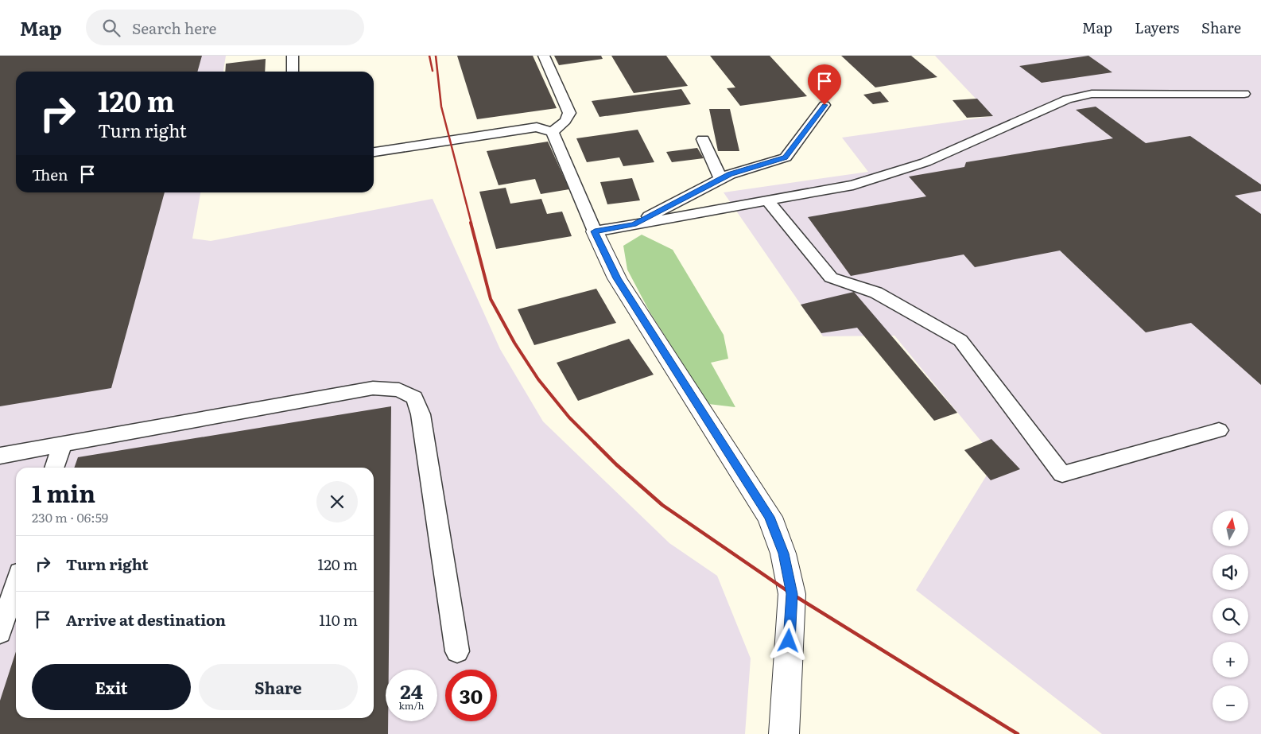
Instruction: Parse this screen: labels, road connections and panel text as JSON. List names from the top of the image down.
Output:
{
  "north": "top",
  "page": {
    "header": "Map",
    "search": "Search here",
    "nav": ["Map", "Layers", "Share"],
    "turn": ["120 m", "Turn right"],
    "then": "Then",
    "heading": ["1 min", "230 m · 06:59"],
    "map_buttons": ["+", "−"],
    "list": [
      {
        "name": "Turn right",
        "value": "120 m"
      },
      {
        "name": "Arrive at destination",
        "value": "110 m"
      }
    ],
    "buttons": ["Exit", "Share"],
    "speed": "24 km/h",
    "limit": "30"
  }
}
